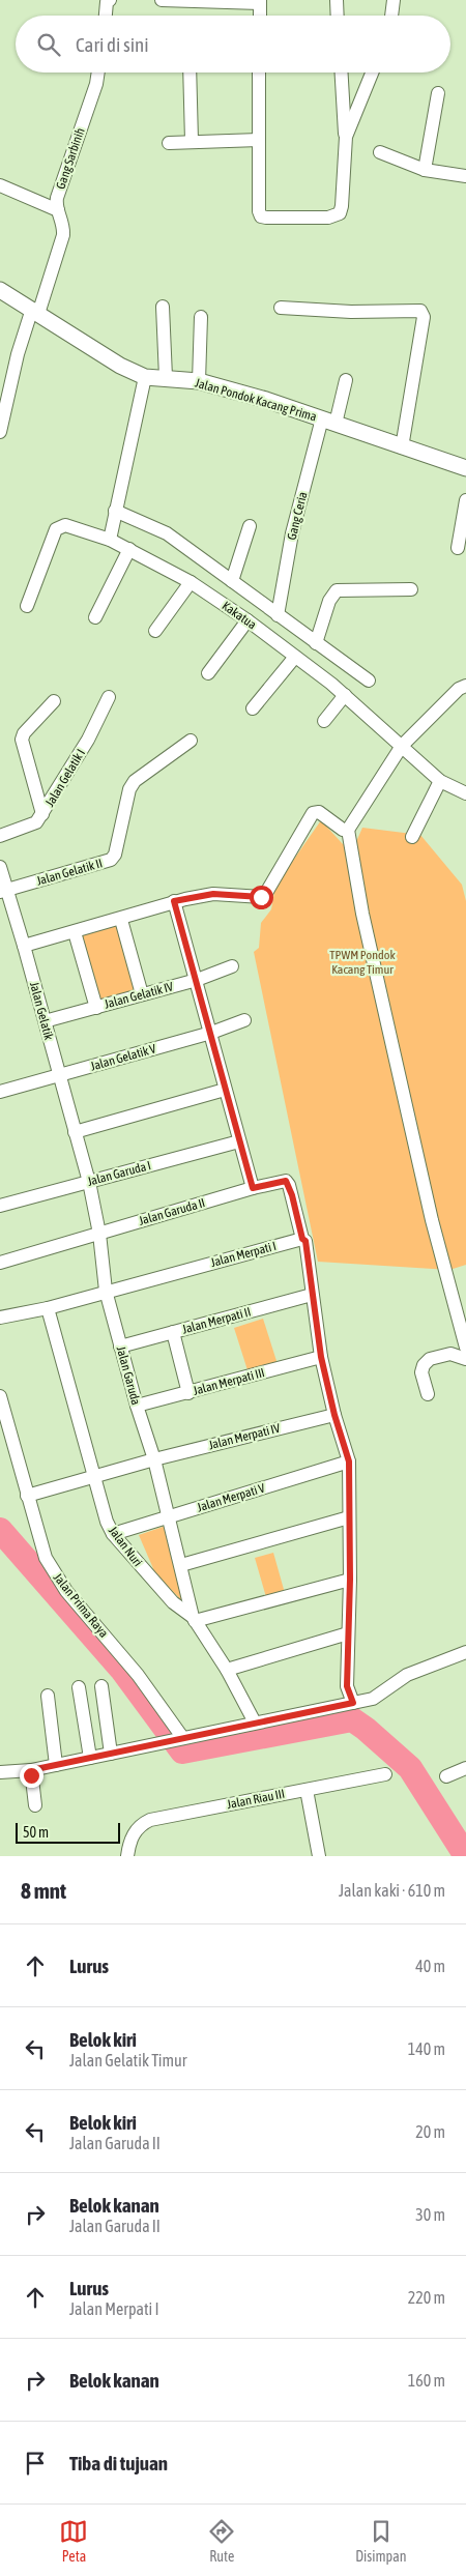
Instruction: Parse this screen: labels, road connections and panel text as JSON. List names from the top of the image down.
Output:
{
  "streets": {
    "street": [
      "Gang Sarbinih",
      "Jalan Pondok Kacang Prima",
      "Gang Ceria",
      "Kakatua",
      "Jalan Gelatik I",
      "Jalan Gelatik II",
      "Jalan Gelatik IV",
      "Jalan Gelatik",
      "Jalan Gelatik V",
      "Jalan Garuda I",
      "Jalan Garuda II",
      "Jalan Merpati I",
      "Jalan Merpati II",
      "Jalan Garuda",
      "Jalan Merpati III",
      "Jalan Merpati IV",
      "Jalan Merpati V",
      "Jalan Nuri",
      "Jalan Prima Raya",
      "Jalan Riau III"
    ]
  },
  "crossings": [
    ["Gang Sarbinih", "Jalan Pondok Kacang Prima"],
    ["Jalan Pondok Kacang Prima", "Gang Ceria"],
    ["Jalan Gelatik II", "Jalan Gelatik"],
    ["Jalan Gelatik IV", "Jalan Gelatik"],
    ["Jalan Gelatik", "Jalan Gelatik V"],
    ["Jalan Gelatik", "Jalan Garuda"],
    ["Jalan Garuda I", "Jalan Garuda"],
    ["Jalan Garuda II", "Jalan Merpati I"],
    ["Jalan Garuda II", "Jalan Garuda"],
    ["Jalan Merpati I", "Jalan Garuda"],
    ["Jalan Merpati I", "Jalan Nuri"],
    ["Jalan Merpati II", "Jalan Garuda"],
    ["Jalan Garuda", "Jalan Merpati III"],
    ["Jalan Garuda", "Jalan Merpati IV"],
    ["Jalan Garuda", "Jalan Merpati V"],
    ["Jalan Garuda", "Jalan Nuri"],
    ["Jalan Merpati IV", "Jalan Nuri"],
    ["Jalan Merpati IV", "Jalan Prima Raya"],
    ["Jalan Merpati V", "Jalan Nuri"]
  ],
  "parks": ["TPWM Pondok Kacang Timur"],
  "scale_bar": "50 m",
  "page": {
    "search": "Cari di sini",
    "scale": "50 m",
    "heading": ["8 mnt", "Jalan kaki · 610 m"],
    "list": [
      ["Lurus", "40 m"],
      ["Belok kiri", "Jalan Gelatik Timur", "140 m"],
      ["Belok kiri", "Jalan Garuda II", "20 m"],
      ["Belok kanan", "Jalan Garuda II", "30 m"],
      ["Lurus", "Jalan Merpati I", "220 m"],
      ["Belok kanan", "160 m"],
      "Tiba di tujuan"
    ],
    "nav": ["Peta", "Rute", "Disimpan"]
  }
}
